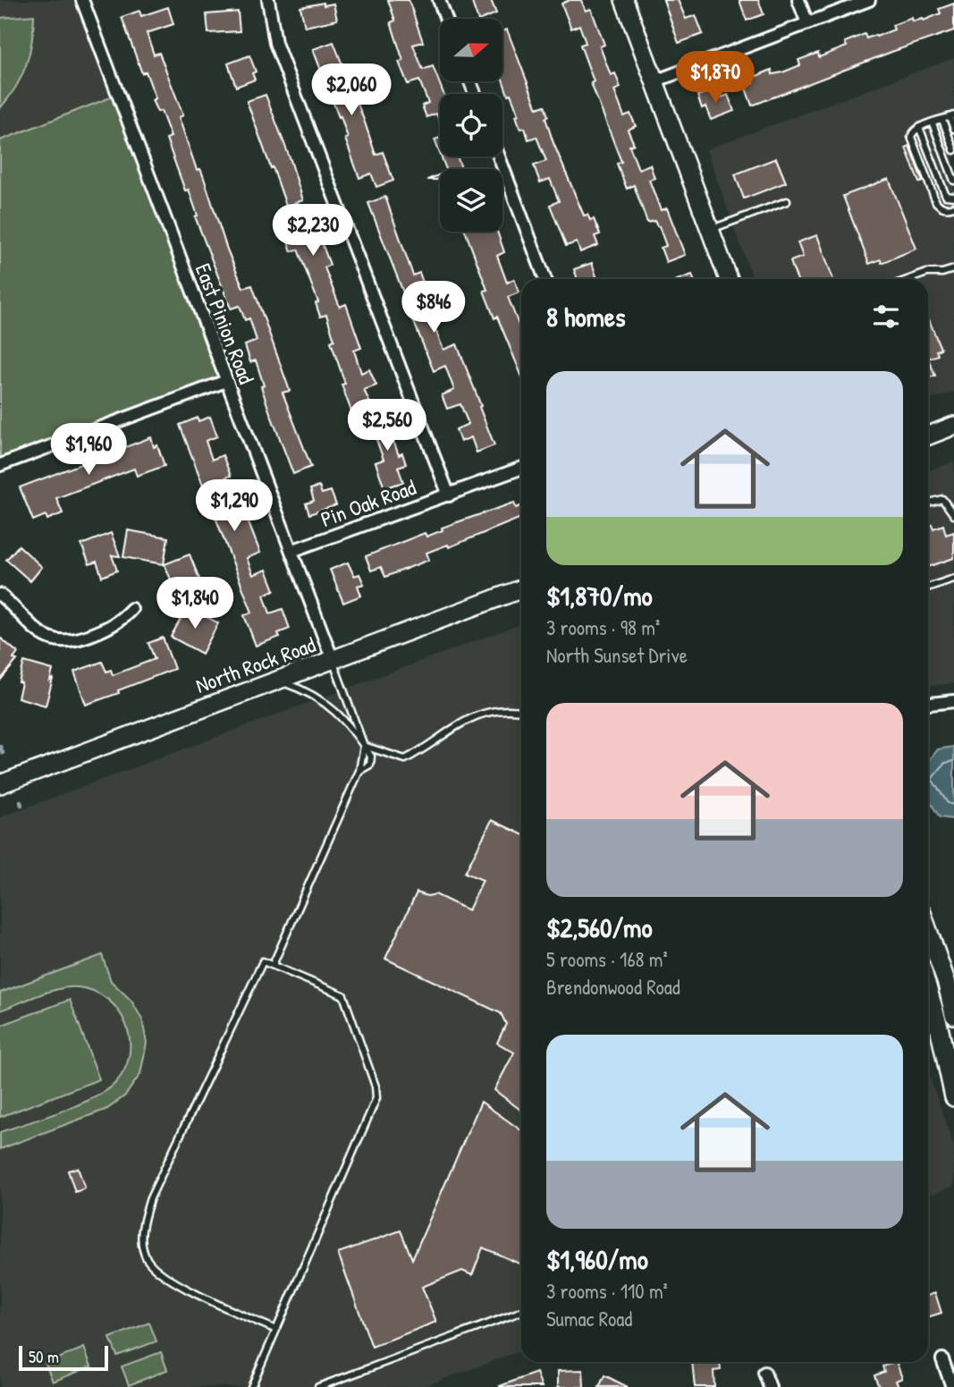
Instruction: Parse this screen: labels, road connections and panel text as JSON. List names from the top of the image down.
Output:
{
  "streets": {
    "main road": ["North Rock Road"],
    "street": ["East Pinion Road", "Pin Oak Road"]
  },
  "crossings": [
    ["East Pinion Road", "Pin Oak Road"],
    ["East Pinion Road", "North Rock Road"]
  ],
  "scale_bar": "50 m",
  "north": "right",
  "page": {
    "price": [
      "$1,870",
      "$2,060",
      "$2,230",
      "$846",
      "$2,560",
      "$1,960",
      "$1,290",
      "$1,840"
    ],
    "heading": "8 homes",
    "list": [
      {
        "name": "$1,870/mo",
        "note": "3 rooms · 98 m² · North Sunset Drive"
      },
      {
        "name": "$2,560/mo",
        "note": "5 rooms · 168 m² · Brendonwood Road"
      },
      {
        "name": "$1,960/mo",
        "note": "3 rooms · 110 m² · Sumac Road"
      }
    ],
    "scale": "50 m"
  }
}
